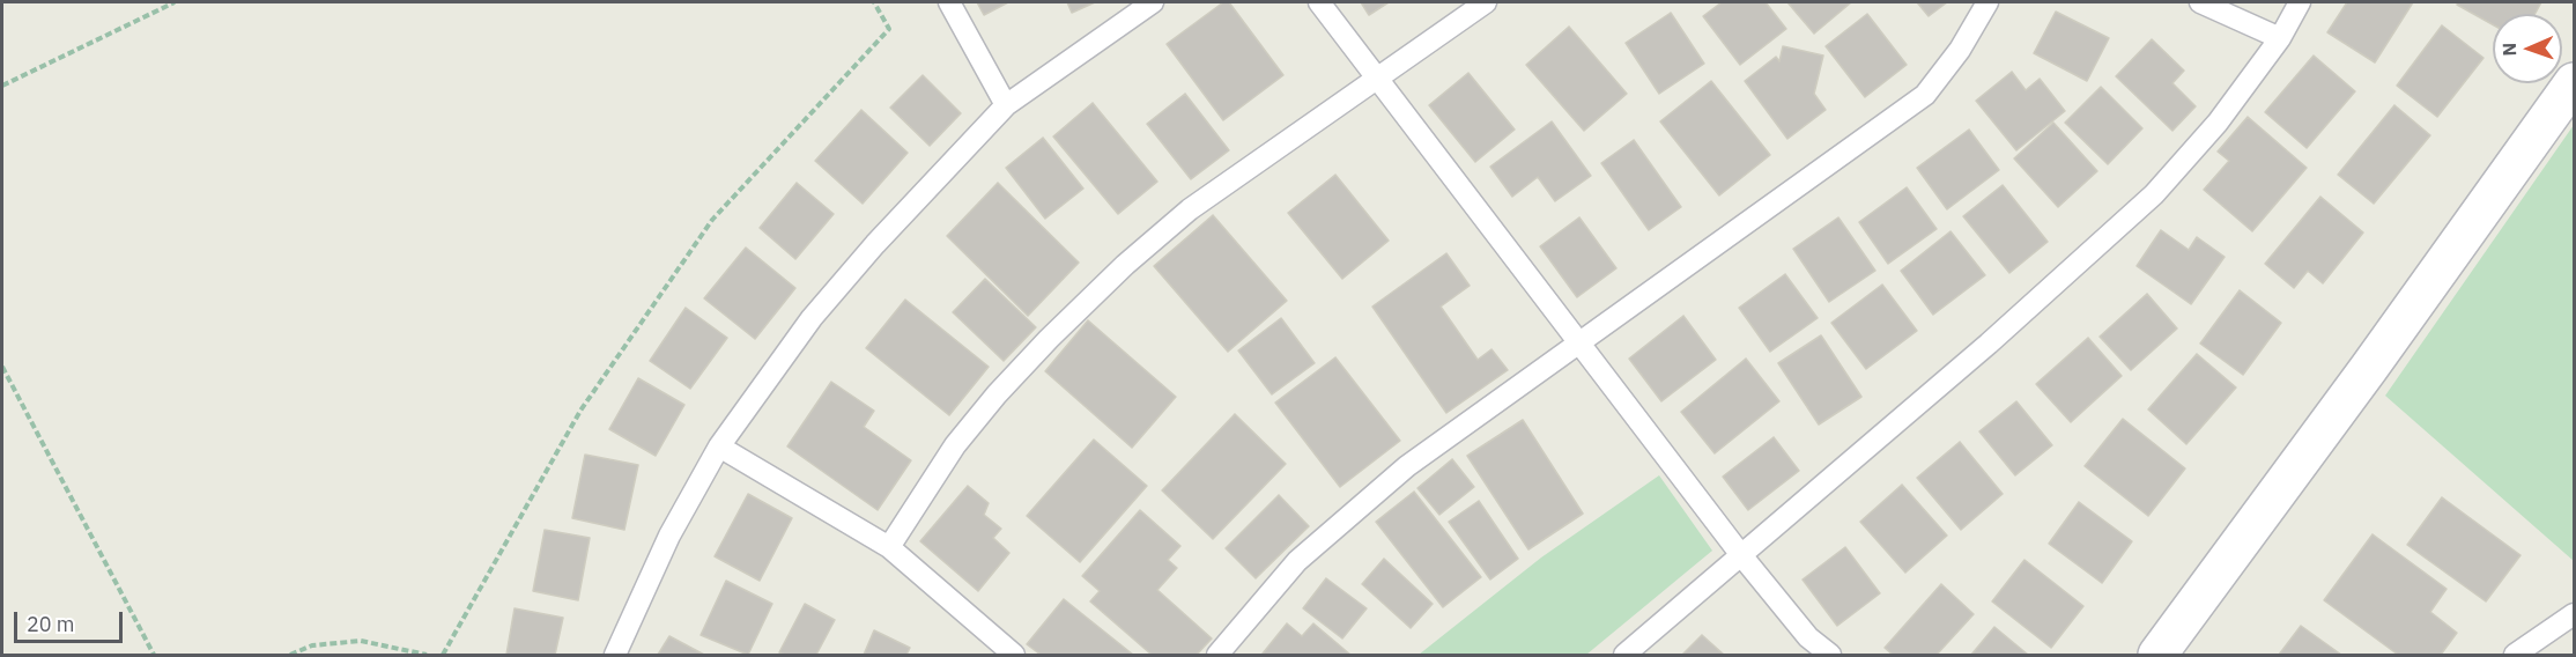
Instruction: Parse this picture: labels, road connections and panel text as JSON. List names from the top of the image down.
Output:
{
  "scale_bar": "20 m",
  "north": "left"
}
